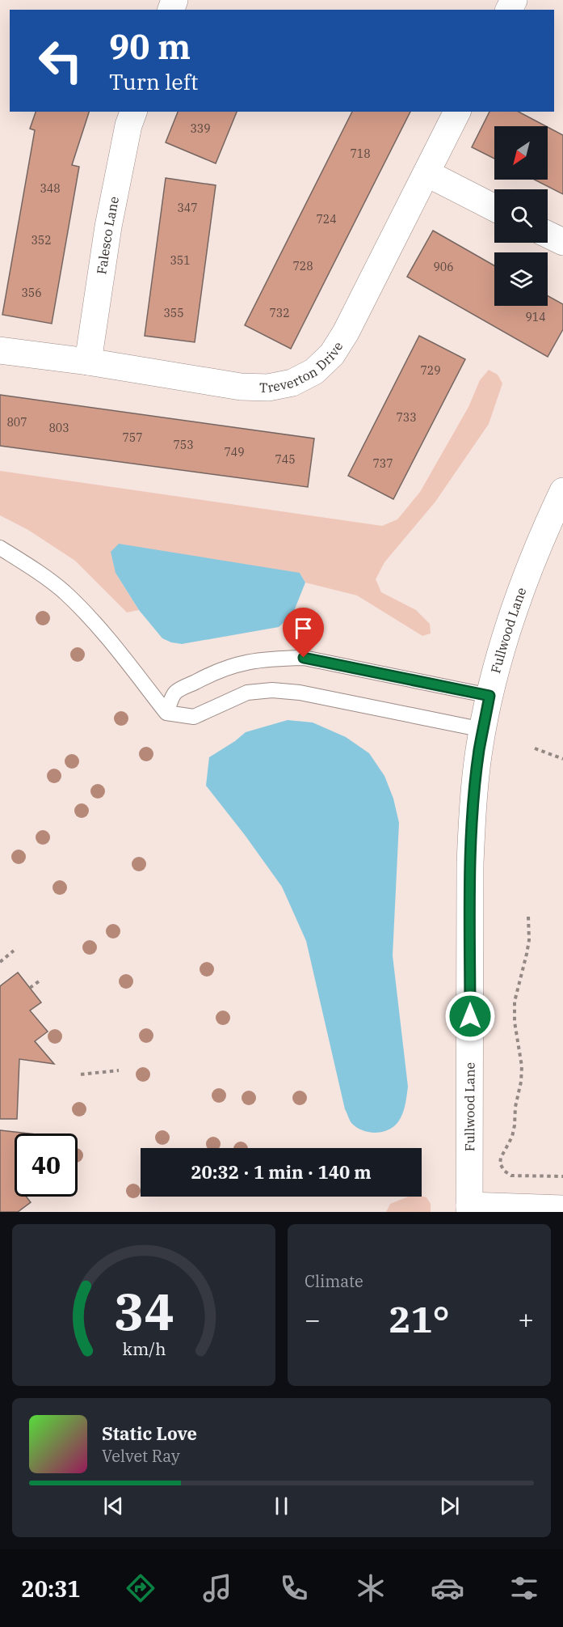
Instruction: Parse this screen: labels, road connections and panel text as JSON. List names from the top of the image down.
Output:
{
  "streets": {
    "street": ["Falesco Lane", "Treverton Drive", "Fullwood Lane"]
  },
  "crossings": [
    ["Falesco Lane", "Treverton Drive"]
  ],
  "house_numbers": [
    "339",
    "718",
    "348",
    "347",
    "724",
    "352",
    "351",
    "728",
    "906",
    "356",
    "355",
    "732",
    "914",
    "729",
    "733",
    "807",
    "803",
    "757",
    "753",
    "749",
    "745",
    "737"
  ],
  "north": "bottom left",
  "page": {
    "turn": ["90 m", "Turn left"],
    "limit": "40",
    "trip": "20:32 · 1 min · 140 m",
    "tile": "Climate",
    "heat": ["−", "21°", "+"],
    "song": ["Static Love", "Velvet Ray"],
    "tabs": "20:31",
    "gauge": ["34", "km/h"]
  }
}
